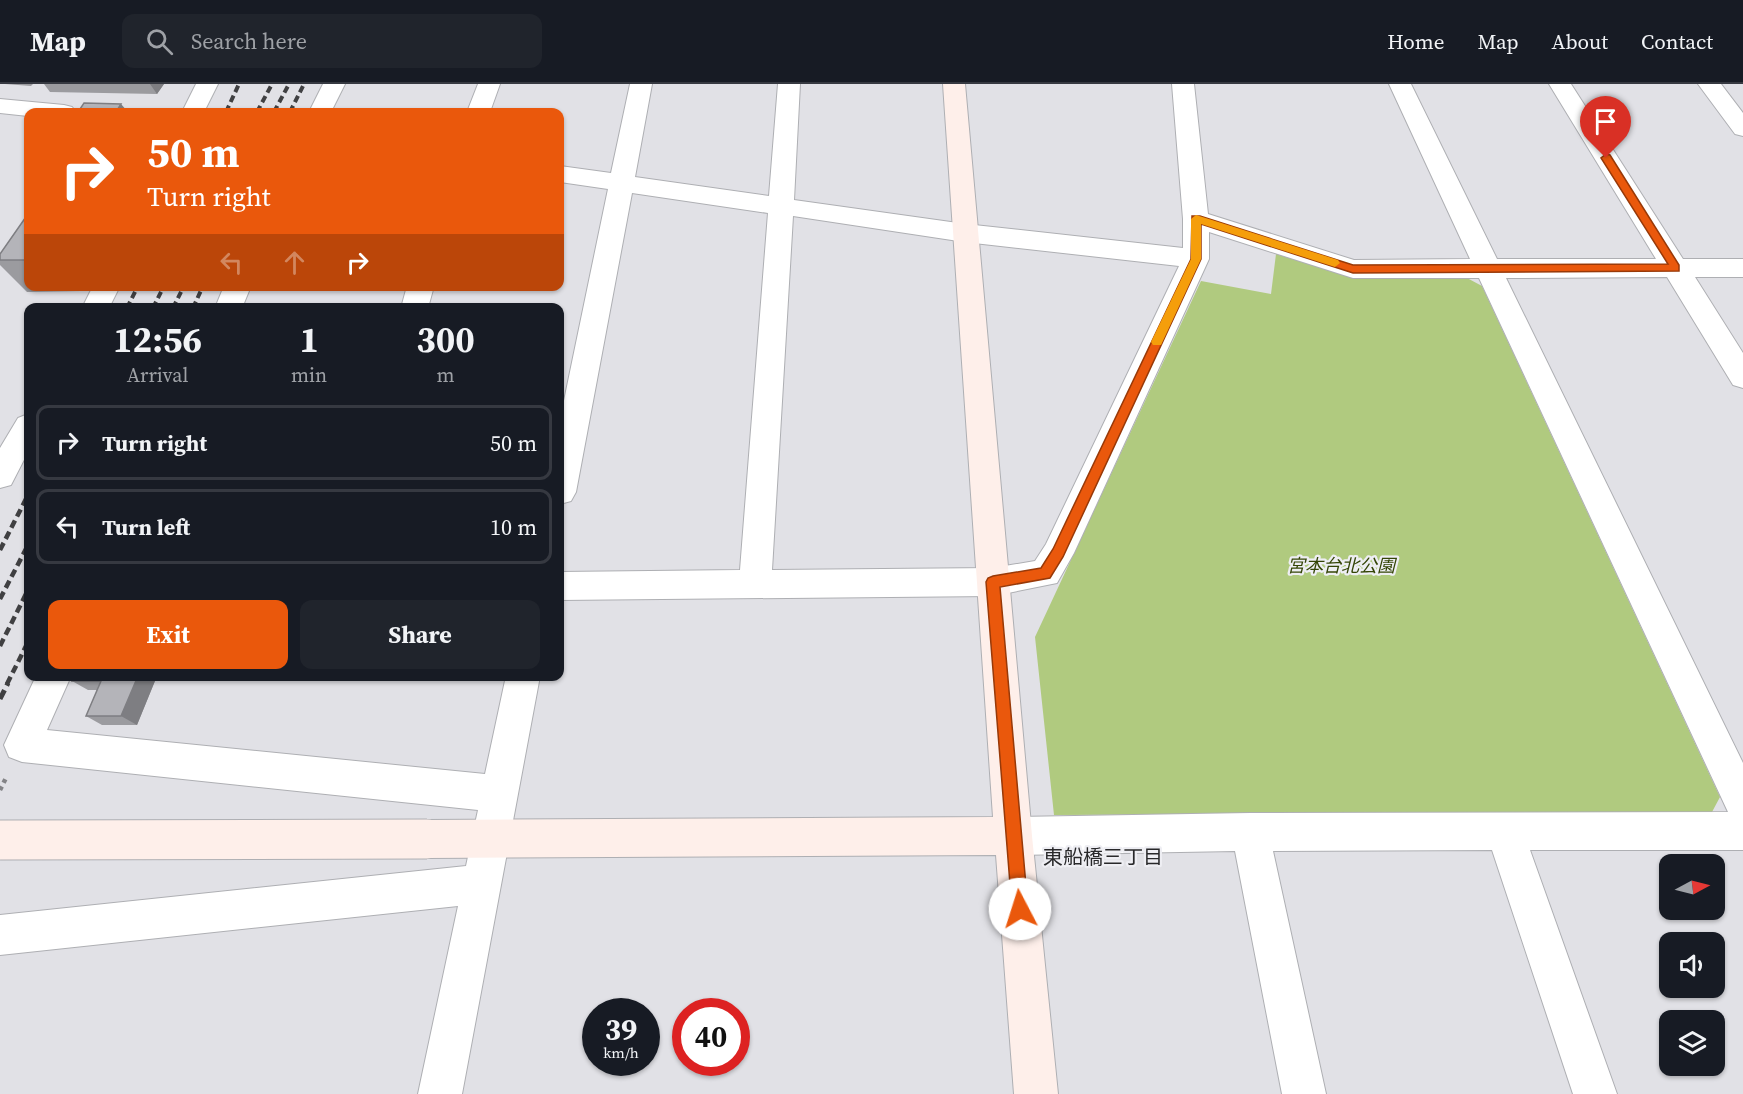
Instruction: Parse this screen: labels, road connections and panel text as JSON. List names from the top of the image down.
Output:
{
  "districts": ["東船橋三丁目"],
  "parks": ["宮本台北公園"],
  "north": "right",
  "page": {
    "header": "Map",
    "search": "Search here",
    "nav": [
      "Home",
      "Map",
      "About",
      "Contact"
    ],
    "turn": ["50 m", "Turn right"],
    "eta": [
      "12:56",
      "Arrival",
      "1",
      "min",
      "300",
      "m"
    ],
    "list": [
      {
        "name": "Turn right",
        "value": "50 m"
      },
      {
        "name": "Turn left",
        "value": "10 m"
      }
    ],
    "buttons": ["Exit", "Share"],
    "speed": "39 km/h",
    "limit": "40"
  }
}
